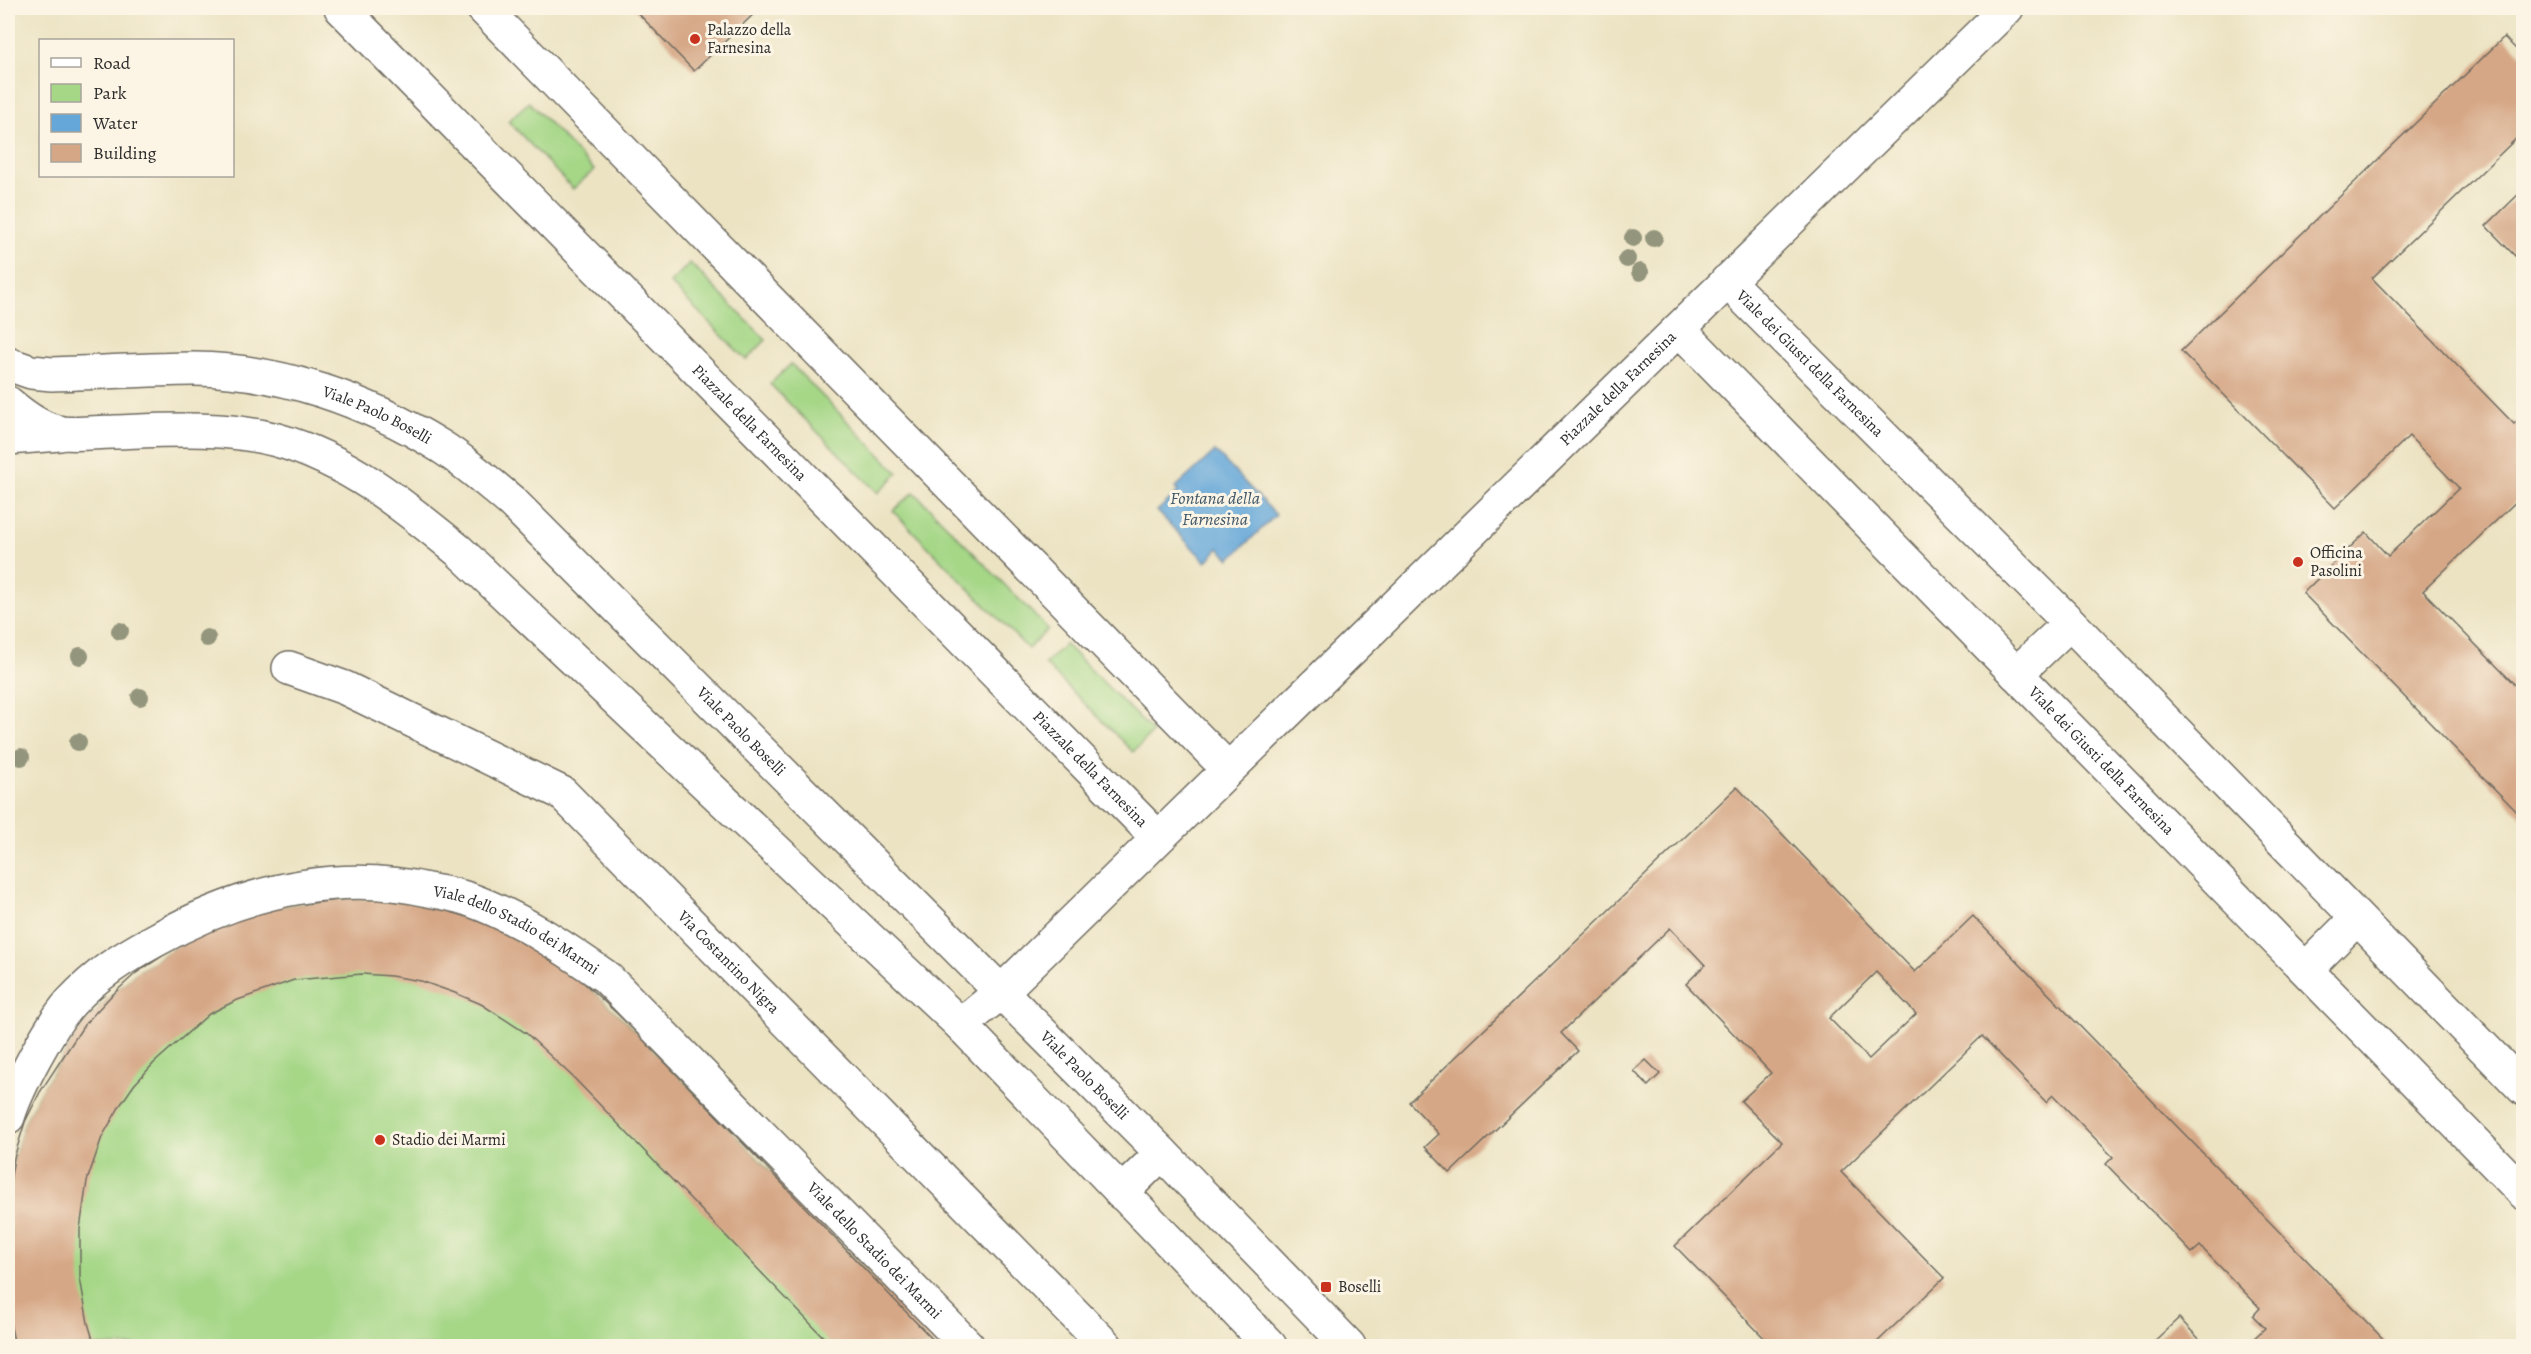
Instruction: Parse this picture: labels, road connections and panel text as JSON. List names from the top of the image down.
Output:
{
  "streets": {
    "street": [
      "Viale dei Giusti della Farnesina",
      "Piazzale della Farnesina",
      "Viale Paolo Boselli",
      "Viale dello Stadio dei Marmi",
      "Via Costantino Nigra"
    ]
  },
  "crossings": [
    ["Viale dei Giusti della Farnesina", "Piazzale della Farnesina"],
    ["Piazzale della Farnesina", "Viale Paolo Boselli"]
  ],
  "water": ["Fontana della Farnesina"],
  "places": {
    "other": ["Palazzo della Farnesina", "Officina Pasolini", "Stadio dei Marmi"],
    "transit": ["Boselli"]
  },
  "legend": [
    "Road",
    "Park",
    "Water",
    "Building"
  ]
}
